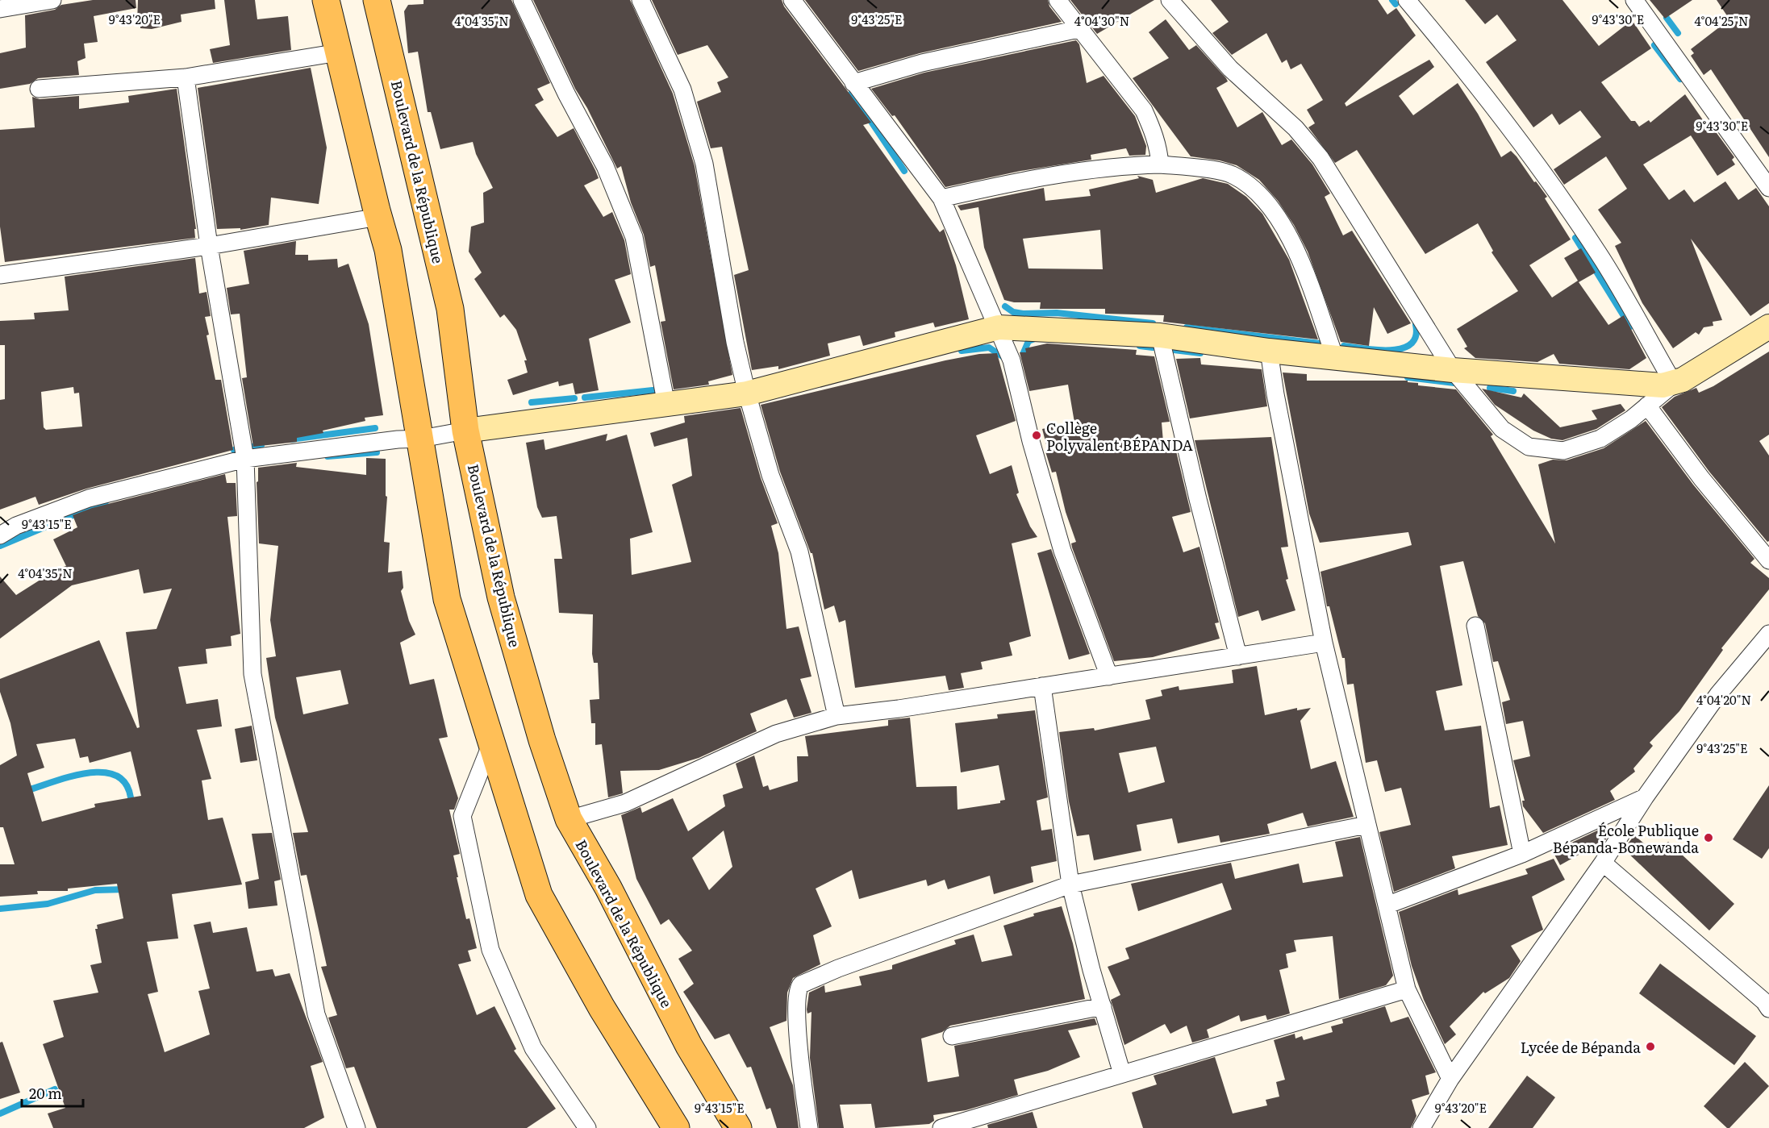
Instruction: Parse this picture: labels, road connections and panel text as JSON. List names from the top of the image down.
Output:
{
  "streets": {
    "main road": ["Boulevard de la République"]
  },
  "places": ["Collège Polyvalent BÉPANDA", "École Publique Bépanda-Bonewanda", "Lycée de Bépanda"],
  "scale_bar": "20 m",
  "coordinates": [
    "9°43'30\"E",
    "9°43'20\"E",
    "9°43'25\"E",
    "4°04'35\"N",
    "4°04'30\"N",
    "4°04'25\"N",
    "9°43'15\"E",
    "4°04'20\"N"
  ]
}
